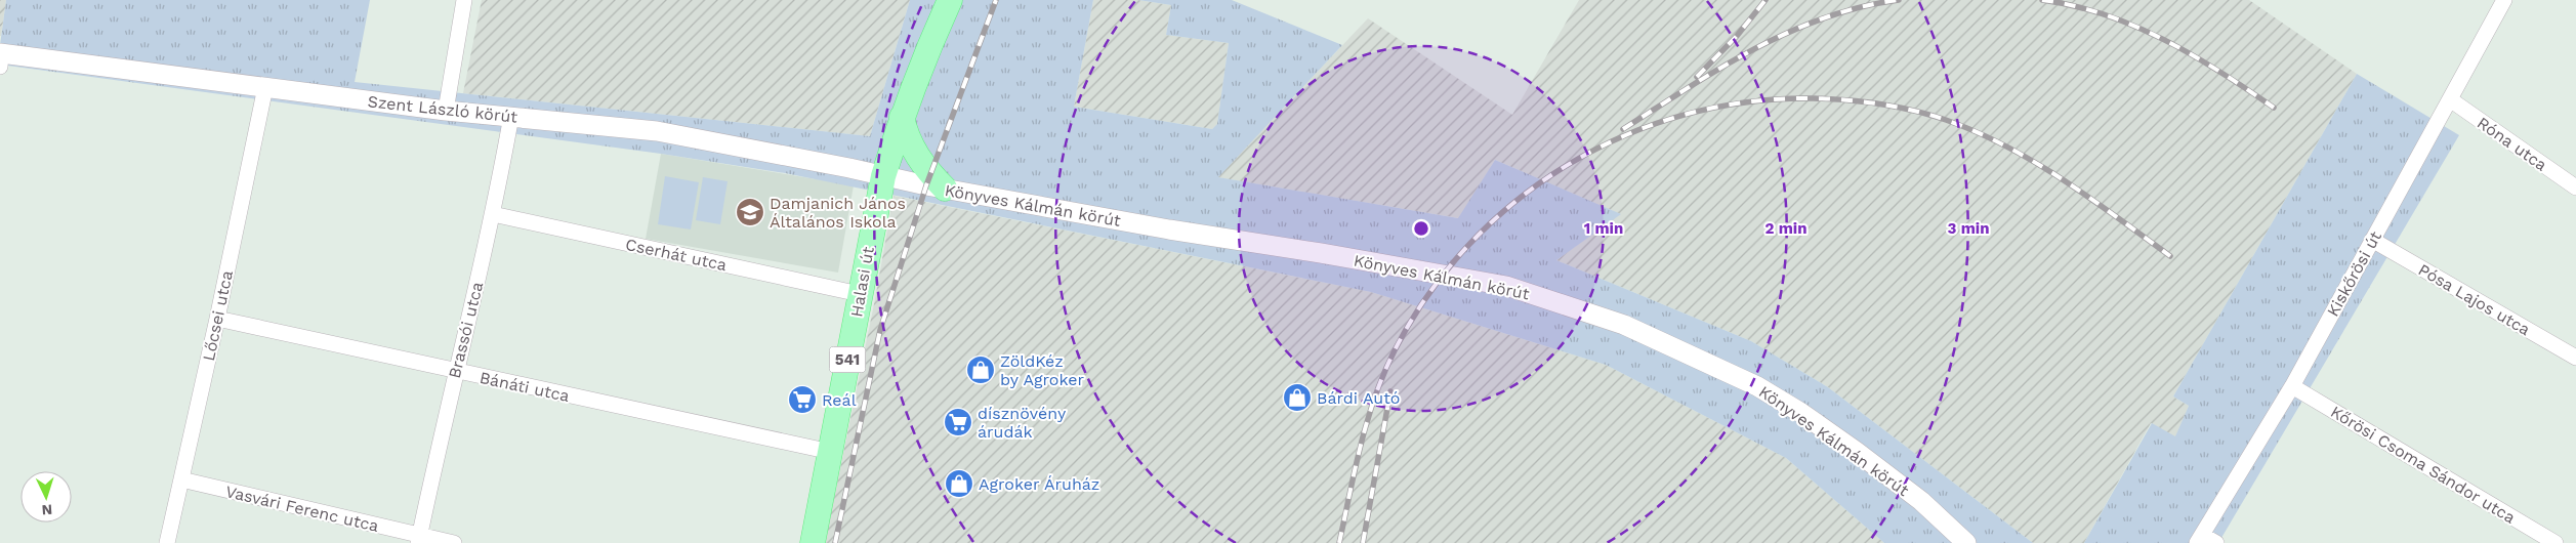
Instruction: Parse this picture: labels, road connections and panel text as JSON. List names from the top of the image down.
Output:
{
  "streets": {
    "main road": ["Halasi út", "541"],
    "street": [
      "Szent László körút",
      "Róna utca",
      "Könyves Kálmán körút",
      "Cserhát utca",
      "Kiskőrösi út",
      "Pósa Lajos utca",
      "Lőcsei utca",
      "Brassói utca",
      "Bánáti utca",
      "Kőrösi Csoma Sándor utca",
      "Vasvári Ferenc utca"
    ]
  },
  "crossings": [
    ["Szent László körút", "Könyves Kálmán körút"],
    ["Szent László körút", "Halasi út"],
    ["Szent László körút", "Lőcsei utca"],
    ["Szent László körút", "Brassói utca"],
    ["Róna utca", "Kiskőrösi út"],
    ["Könyves Kálmán körút", "Halasi út"],
    ["Cserhát utca", "Halasi út"],
    ["Cserhát utca", "Brassói utca"],
    ["Kiskőrösi út", "Pósa Lajos utca"],
    ["Kiskőrösi út", "Kőrösi Csoma Sándor utca"],
    ["Halasi út", "Bánáti utca"],
    ["Lőcsei utca", "Bánáti utca"],
    ["Lőcsei utca", "Vasvári Ferenc utca"],
    ["Brassói utca", "Bánáti utca"],
    ["Brassói utca", "Vasvári Ferenc utca"]
  ],
  "places": {
    "school or university": ["Damjanich János Általános Iskola"],
    "shop": ["ZöldKéz by Agroker", "Bárdi Autó", "Agroker Áruház"],
    "supermarket": ["Reál", "dísznövény árudák"]
  },
  "north": "bottom",
  "rings": ["1 min", "2 min", "3 min"]
}
